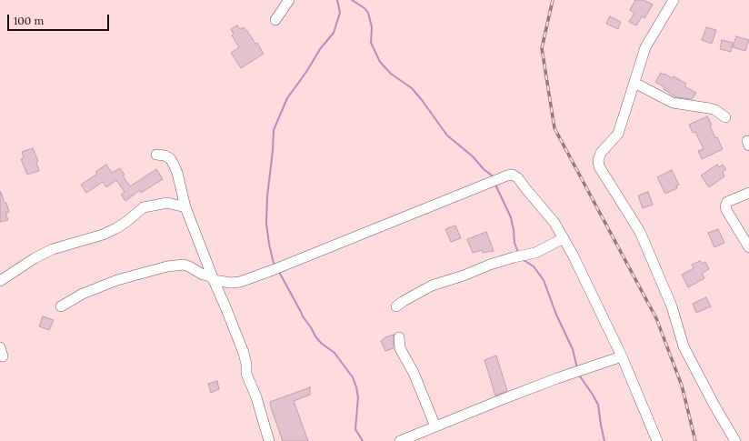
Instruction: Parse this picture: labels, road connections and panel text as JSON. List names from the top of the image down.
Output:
{
  "scale_bar": "100 m"
}
